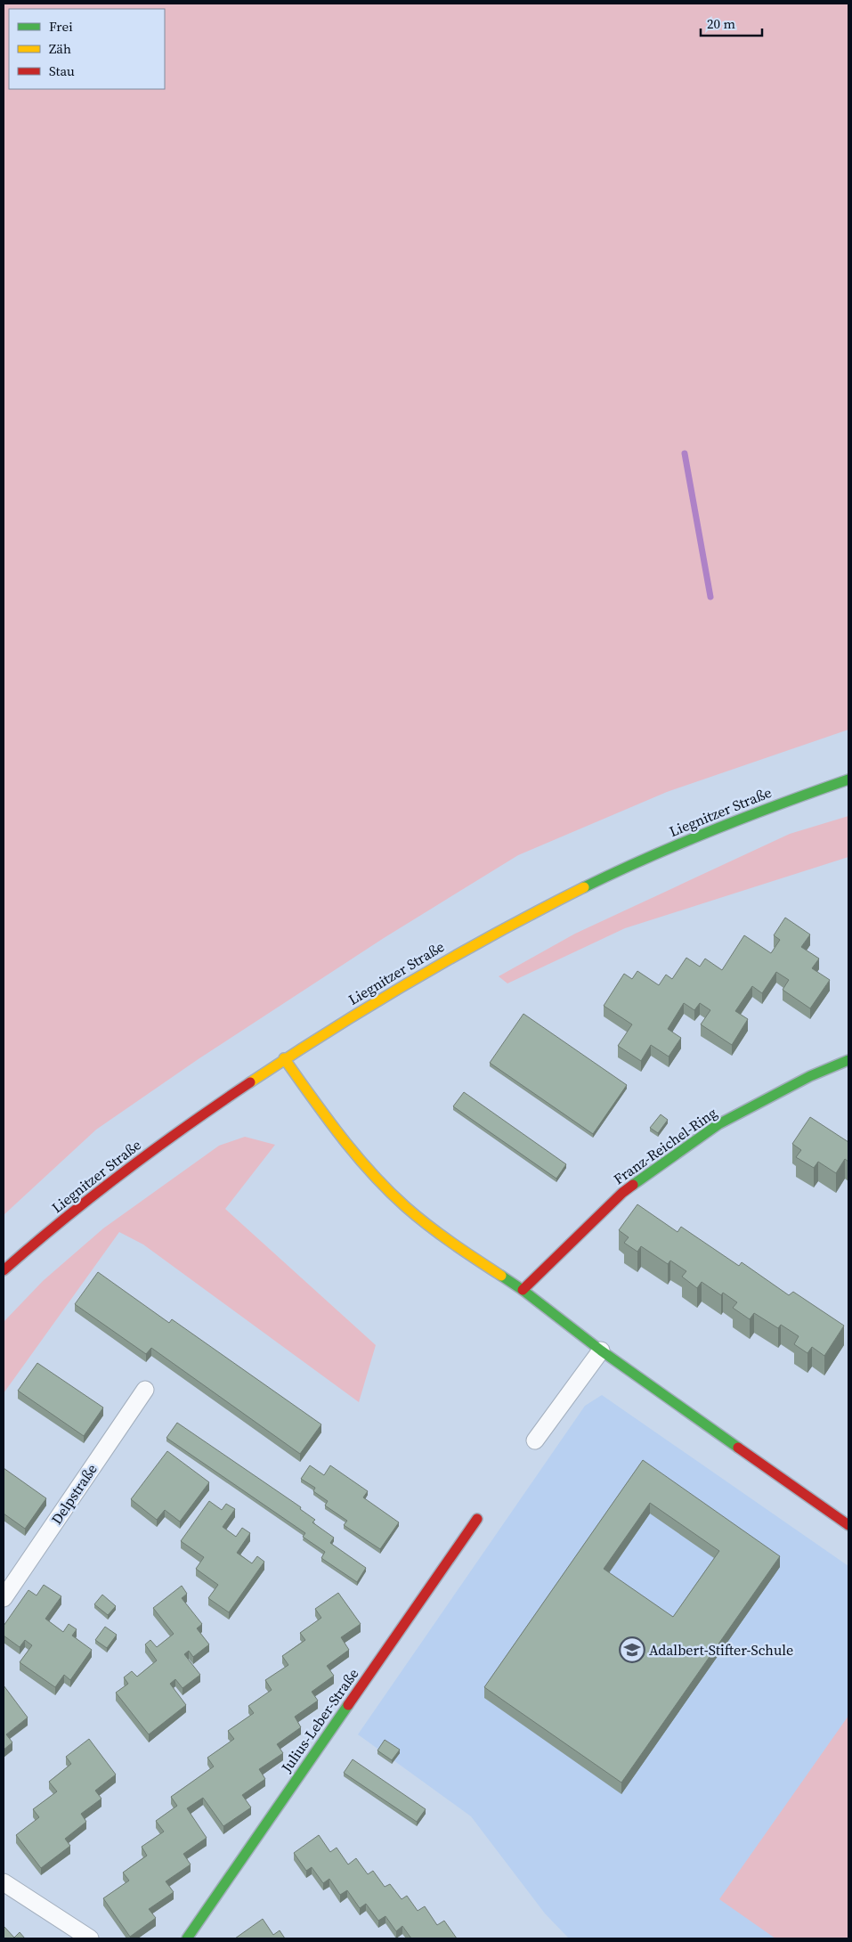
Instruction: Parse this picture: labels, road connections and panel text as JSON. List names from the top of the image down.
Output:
{
  "streets": {
    "street": [
      "Liegnitzer Straße",
      "Franz-Reichel-Ring",
      "Delpstraße",
      "Julius-Leber-Straße"
    ]
  },
  "places": {
    "school or university": ["Adalbert-Stifter-Schule"]
  },
  "legend": ["Frei", "Zäh", "Stau"],
  "scale_bar": "20 m"
}
